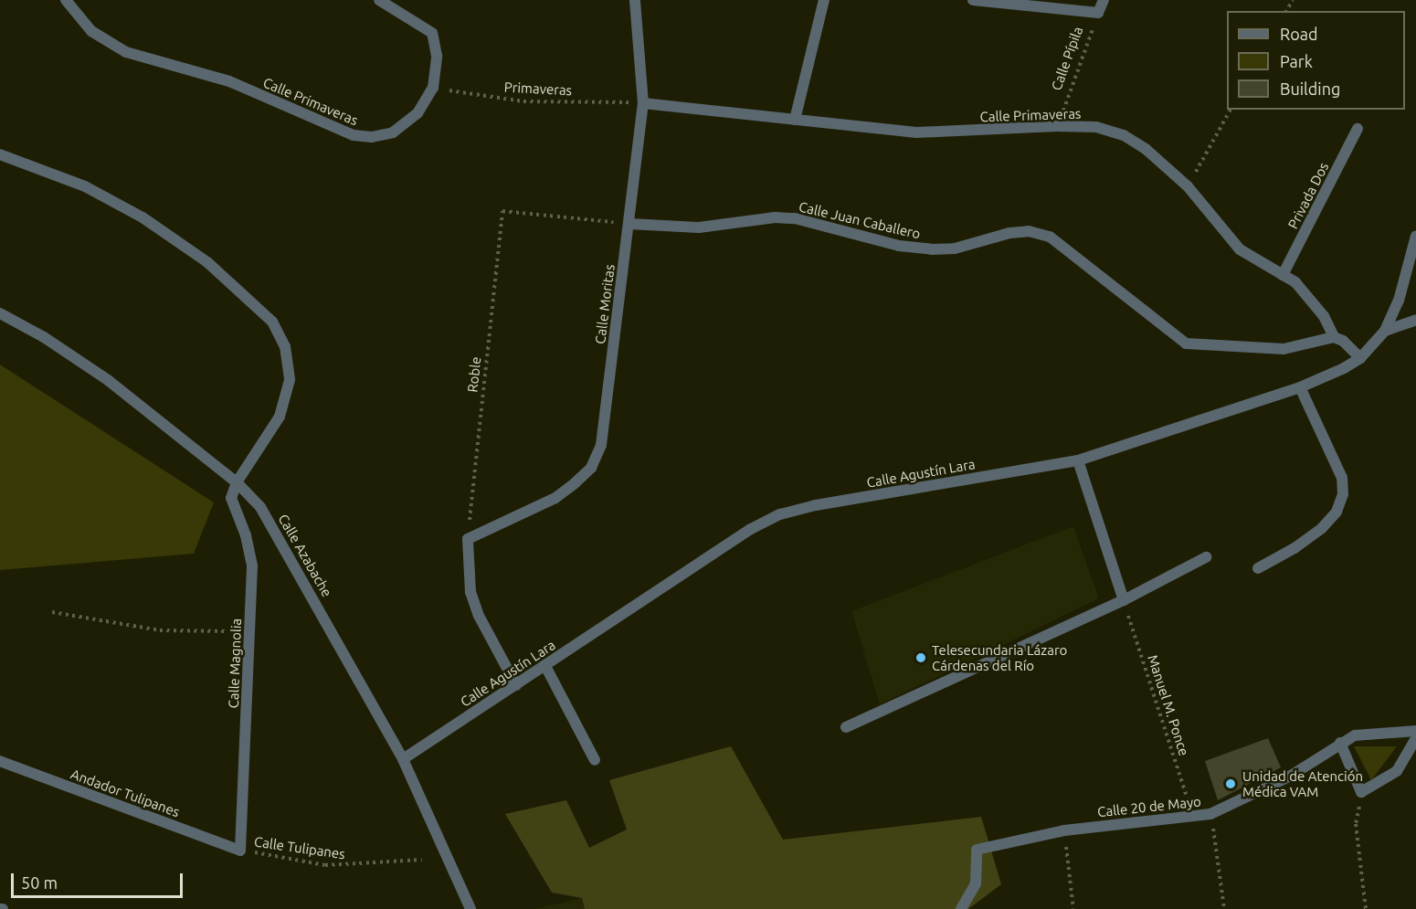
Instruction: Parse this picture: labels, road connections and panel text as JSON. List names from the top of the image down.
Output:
{
  "streets": {
    "street": [
      "Calle Primaveras",
      "Privada Dos",
      "Calle Juan Caballero",
      "Calle Moritas",
      "Calle Agustín Lara",
      "Calle Azabache",
      "Calle Magnolia",
      "Andador Tulipanes",
      "Calle 20 de Mayo"
    ],
    "path": [
      "Calle Pípila",
      "Primaveras",
      "Roble",
      "Manuel M. Ponce",
      "Calle Tulipanes"
    ]
  },
  "crossings": [
    ["Calle Pípila", "Calle Primaveras"],
    ["Primaveras", "Calle Primaveras"],
    ["Primaveras", "Calle Moritas"],
    ["Calle Primaveras", "Privada Dos"],
    ["Calle Primaveras", "Calle Juan Caballero"],
    ["Calle Primaveras", "Calle Moritas"],
    ["Calle Juan Caballero", "Calle Moritas"],
    ["Calle Juan Caballero", "Roble"],
    ["Calle Moritas", "Roble"],
    ["Calle Agustín Lara", "Calle Azabache"],
    ["Calle Azabache", "Calle Magnolia"],
    ["Calle Magnolia", "Andador Tulipanes"],
    ["Calle Magnolia", "Calle Tulipanes"],
    ["Manuel M. Ponce", "Calle 20 de Mayo"],
    ["Andador Tulipanes", "Calle Tulipanes"]
  ],
  "places": ["Telesecundaria Lázaro Cárdenas del Río", "Unidad de Atención Médica VAM"],
  "legend": ["Road", "Park", "Building"],
  "scale_bar": "50 m"
}
